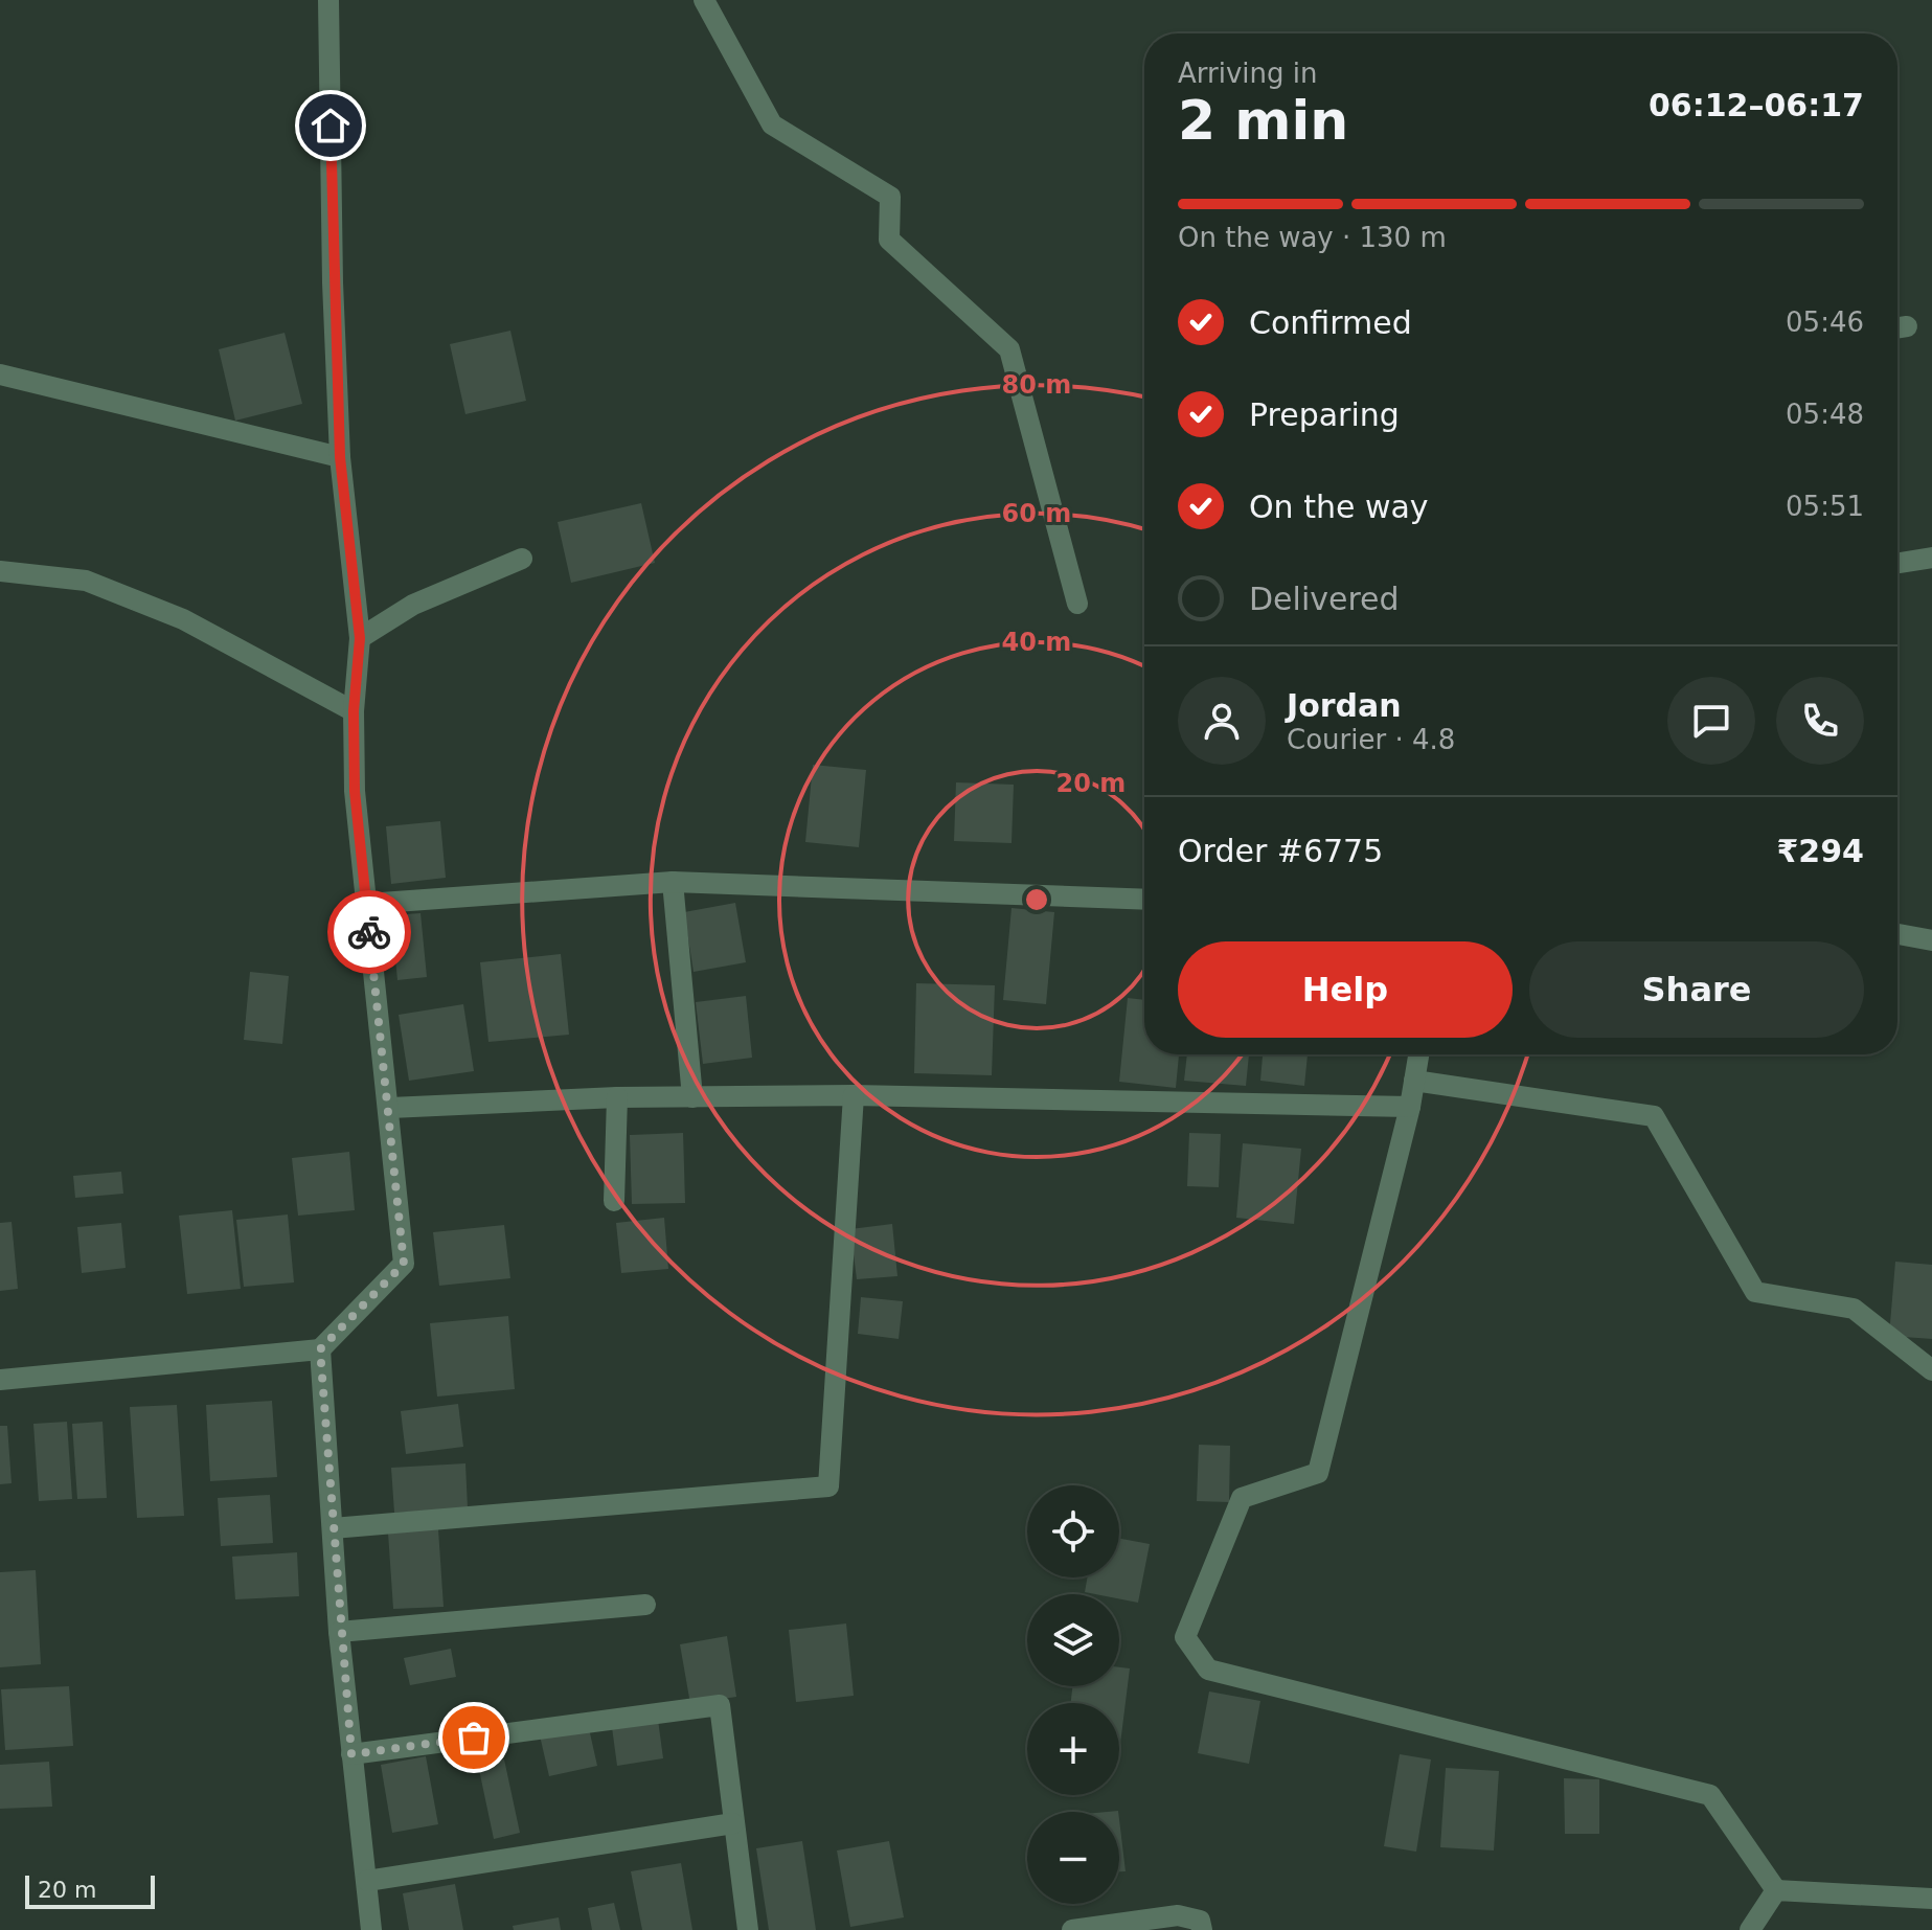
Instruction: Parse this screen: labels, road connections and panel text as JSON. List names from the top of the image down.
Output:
{
  "scale_bar": "20 m",
  "page": {
    "heading": ["2 min", "Arriving in", "06:12–06:17"],
    "panel": [
      "Jordan",
      "Courier · 4.8",
      "Order #6775",
      "₹294"
    ],
    "bar": "On the way · 130 m",
    "list": [
      ["Confirmed", "05:46"],
      ["Preparing", "05:48"],
      ["On the way", "05:51"],
      "Delivered"
    ],
    "buttons": ["Help", "Share"],
    "map_buttons": ["+", "−"],
    "scale": "20 m"
  },
  "rings": [
    "80 m",
    "60 m",
    "40 m",
    "20 m"
  ]
}
